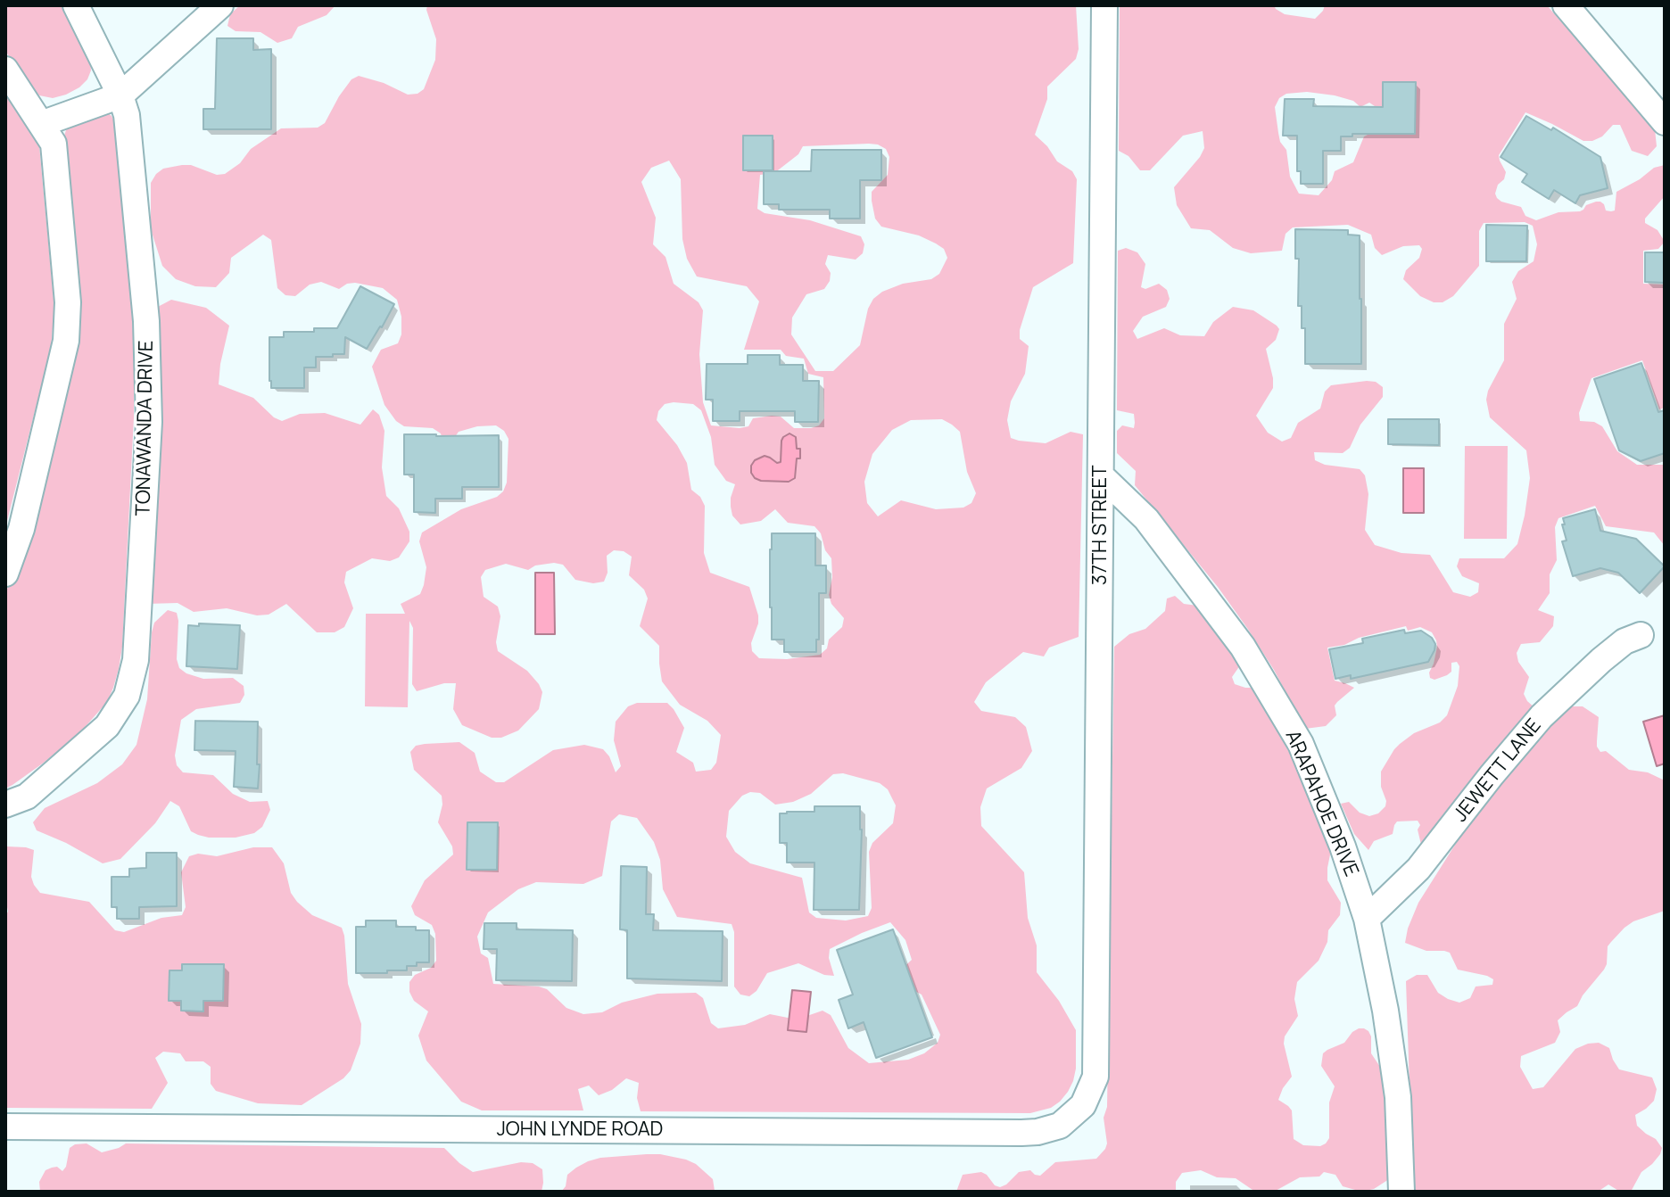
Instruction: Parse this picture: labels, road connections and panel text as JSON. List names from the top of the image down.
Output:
{
  "streets": {
    "street": [
      "TONAWANDA DRIVE",
      "37TH STREET",
      "JEWETT LANE",
      "ARAPAHOE DRIVE",
      "JOHN LYNDE ROAD"
    ]
  },
  "crossings": [
    ["37TH STREET", "ARAPAHOE DRIVE"],
    ["37TH STREET", "JOHN LYNDE ROAD"],
    ["JEWETT LANE", "ARAPAHOE DRIVE"]
  ]
}
